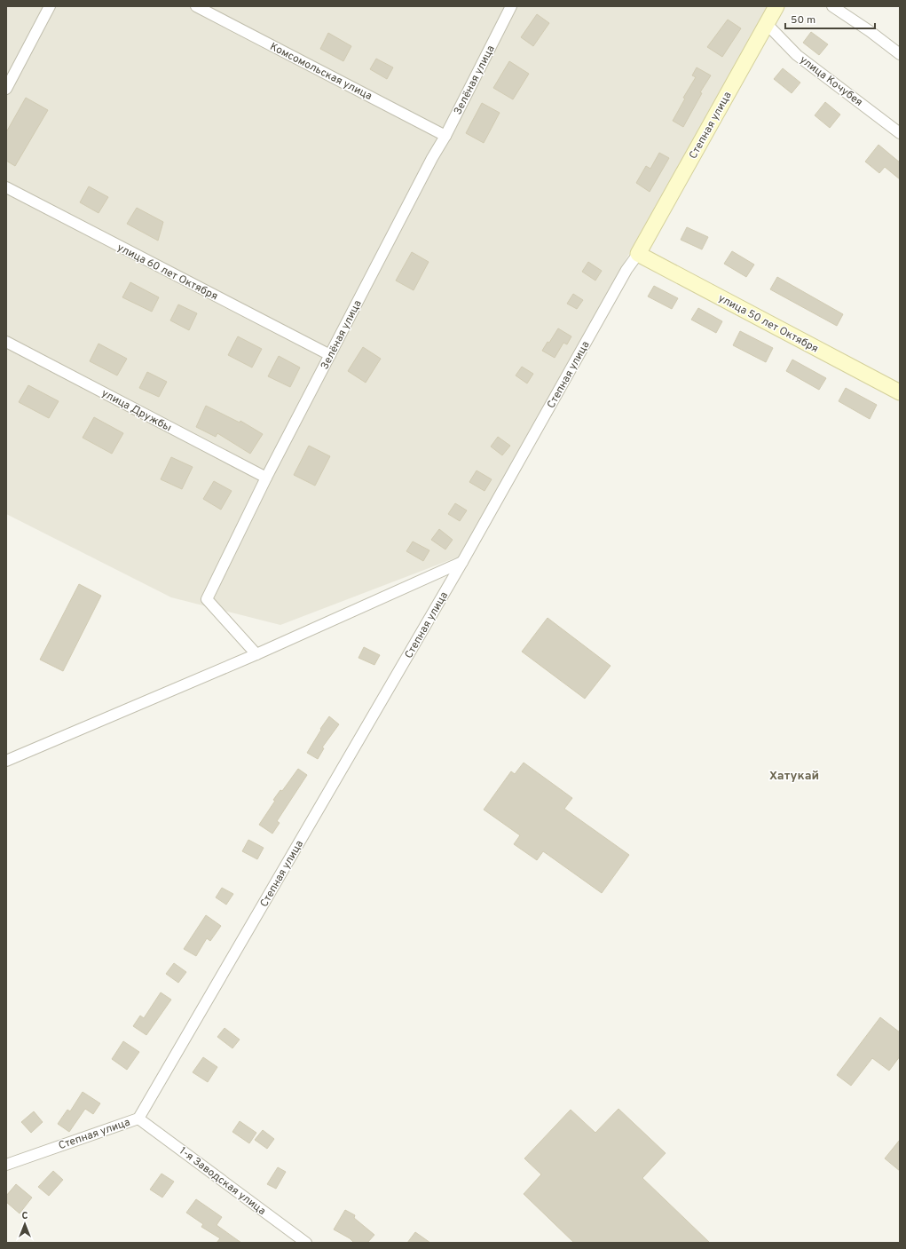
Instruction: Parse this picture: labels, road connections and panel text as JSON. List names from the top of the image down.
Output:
{
  "streets": {
    "street": [
      "Комсомольская улица",
      "Зелёная улица",
      "улица Кочубея",
      "Степная улица",
      "улица 60 лет Октября",
      "улица 50 лет Октября",
      "улица Дружбы",
      "1-я Заводская улица"
    ]
  },
  "crossings": [
    ["Комсомольская улица", "Зелёная улица"],
    ["Зелёная улица", "улица 60 лет Октября"],
    ["Зелёная улица", "улица Дружбы"],
    ["улица Кочубея", "Степная улица"],
    ["Степная улица", "улица 50 лет Октября"],
    ["Степная улица", "1-я Заводская улица"]
  ],
  "districts": ["Хатукай"],
  "scale_bar": "50 m",
  "north": "top"
}
